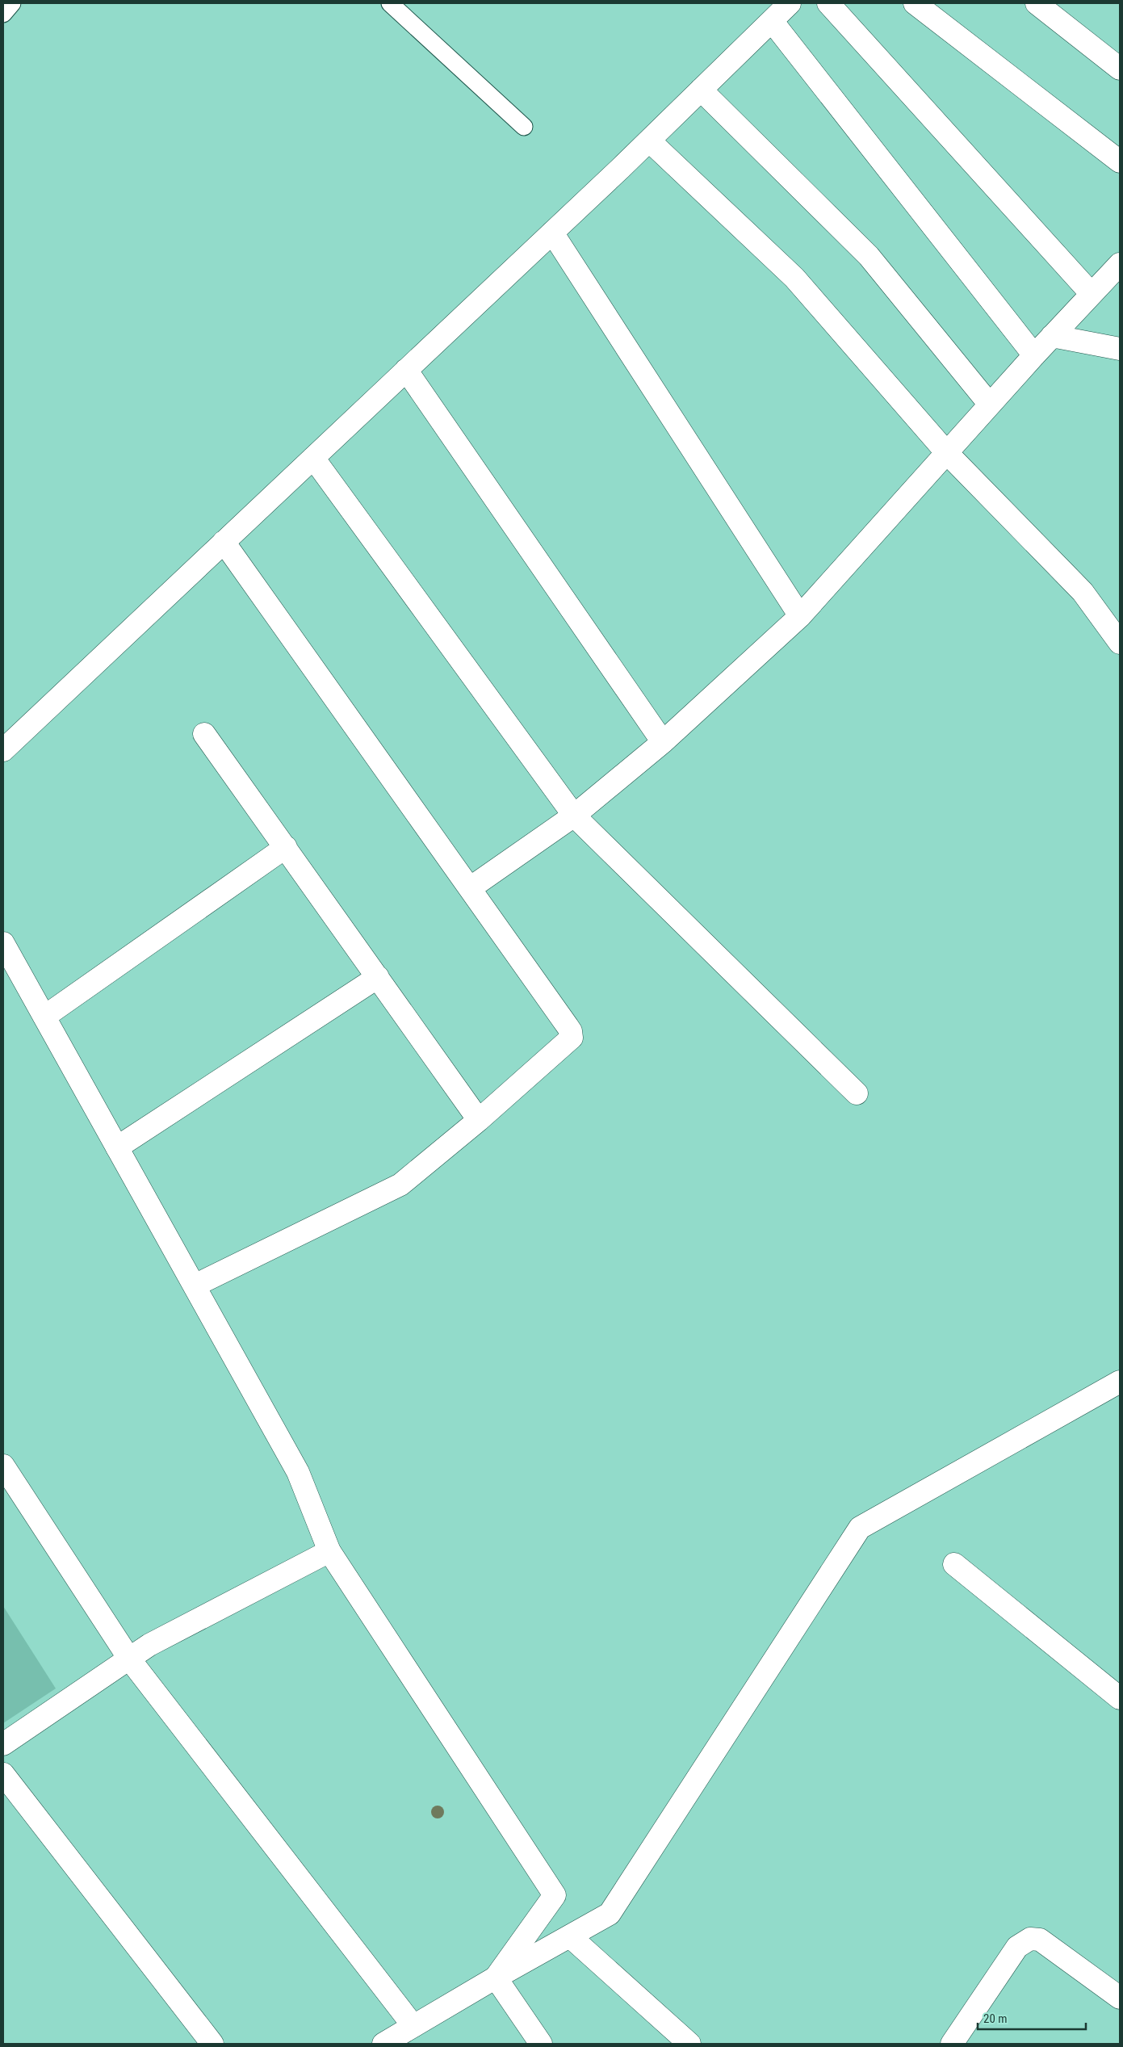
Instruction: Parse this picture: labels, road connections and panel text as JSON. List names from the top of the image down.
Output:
{
  "scale_bar": "20 m"
}
